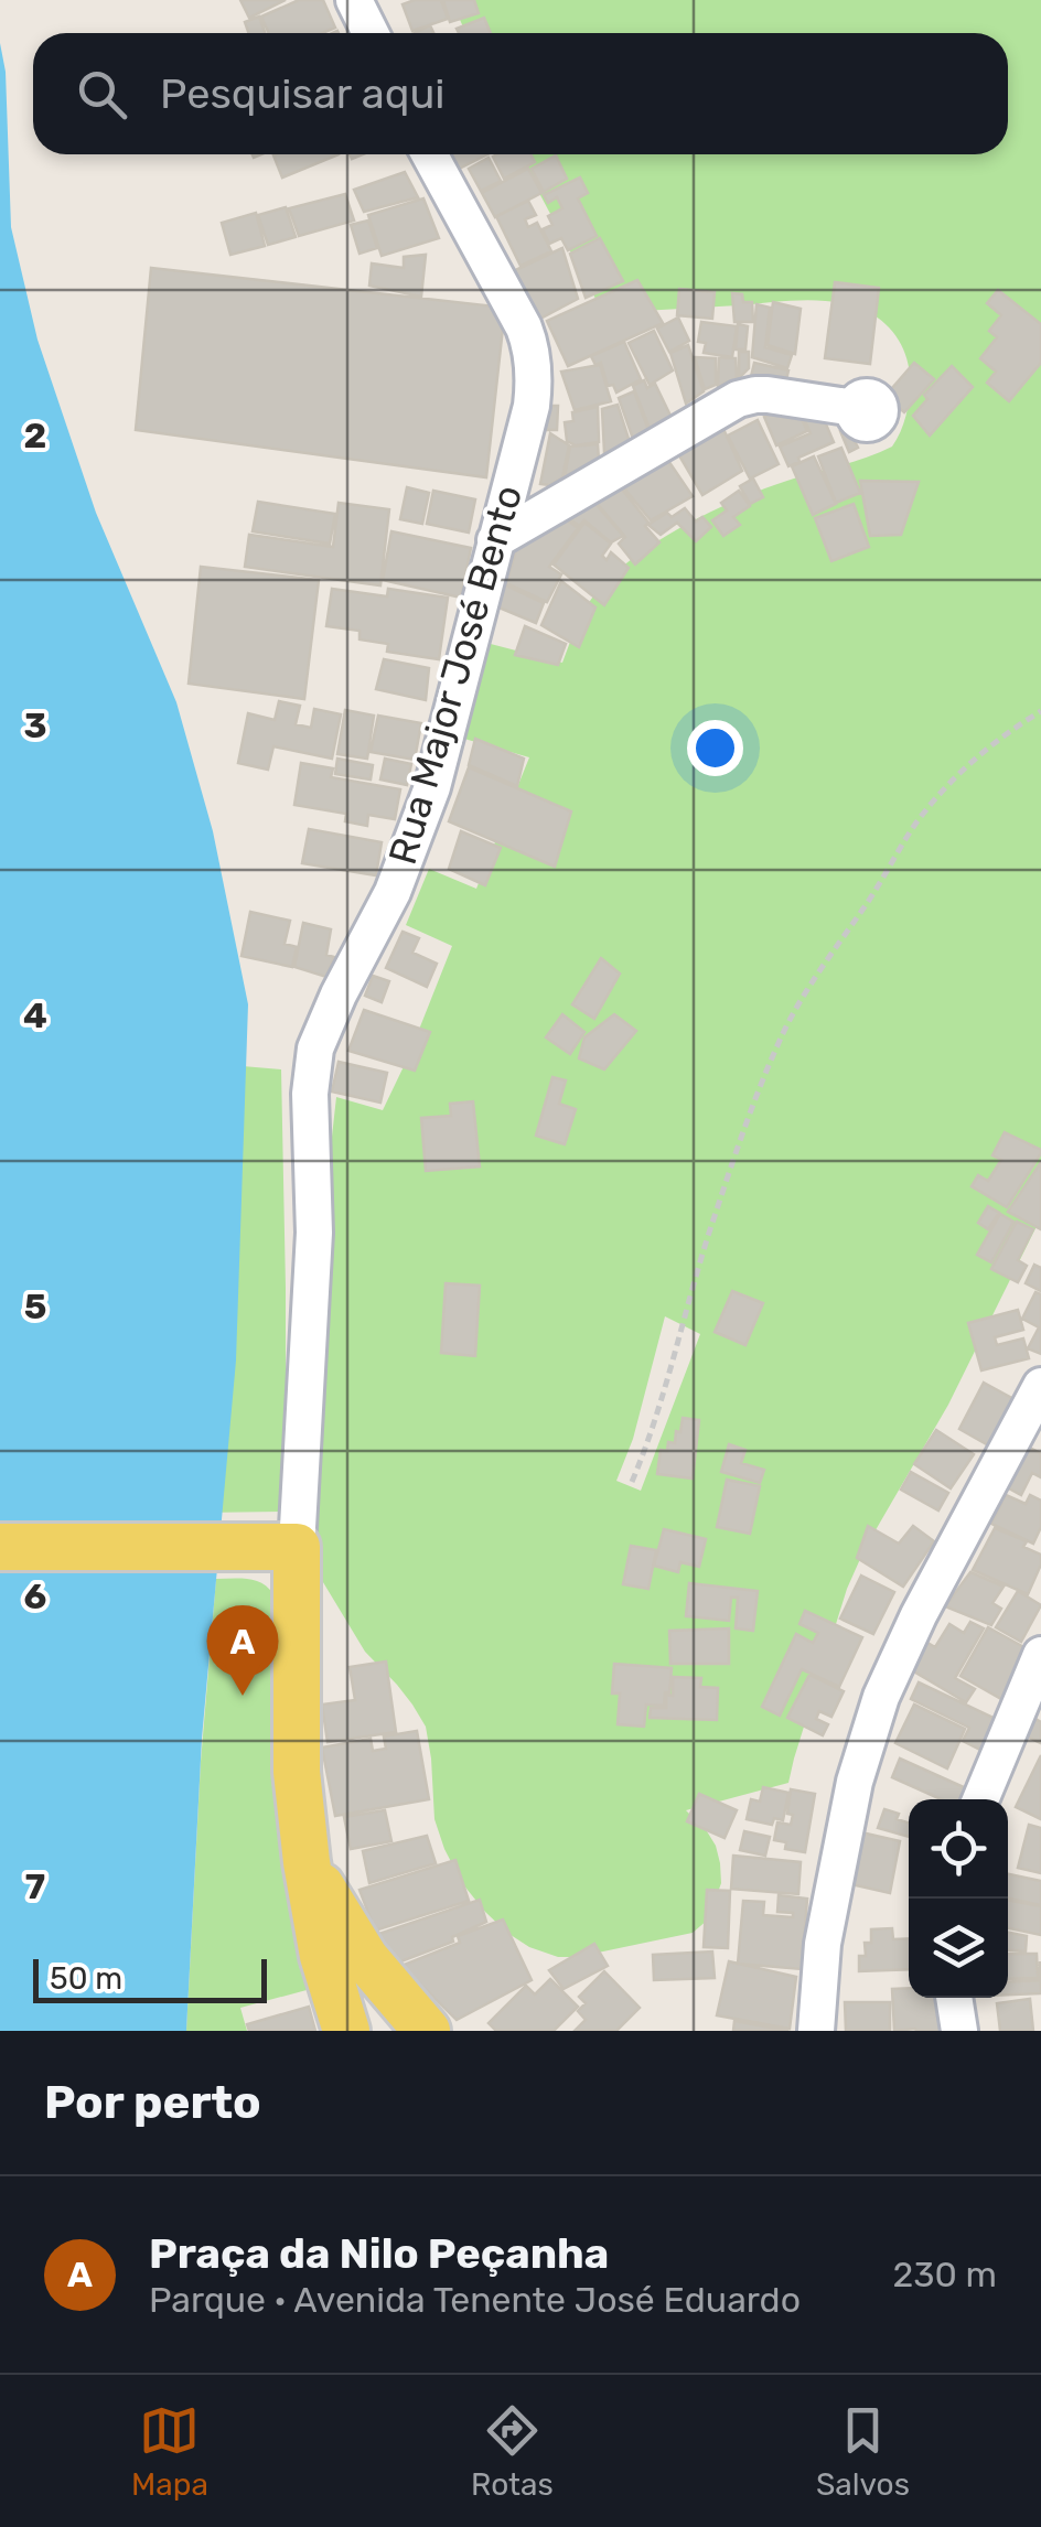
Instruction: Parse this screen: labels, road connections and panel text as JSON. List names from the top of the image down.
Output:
{
  "streets": {
    "street": ["Rua Major José Bento"]
  },
  "scale_bar": "50 m",
  "page": {
    "search": "Pesquisar aqui",
    "pins": "A",
    "scale": "50 m",
    "heading": "Por perto",
    "list": [
      {
        "mark": "A",
        "name": "Praça da Nilo Peçanha",
        "note": "Parque · Avenida Tenente José Eduardo",
        "value": "230 m"
      }
    ],
    "nav": ["Mapa", "Rotas", "Salvos"]
  },
  "grid": {
    "rows": [
      "2",
      "3",
      "4",
      "5",
      "6",
      "7"
    ]
  }
}
